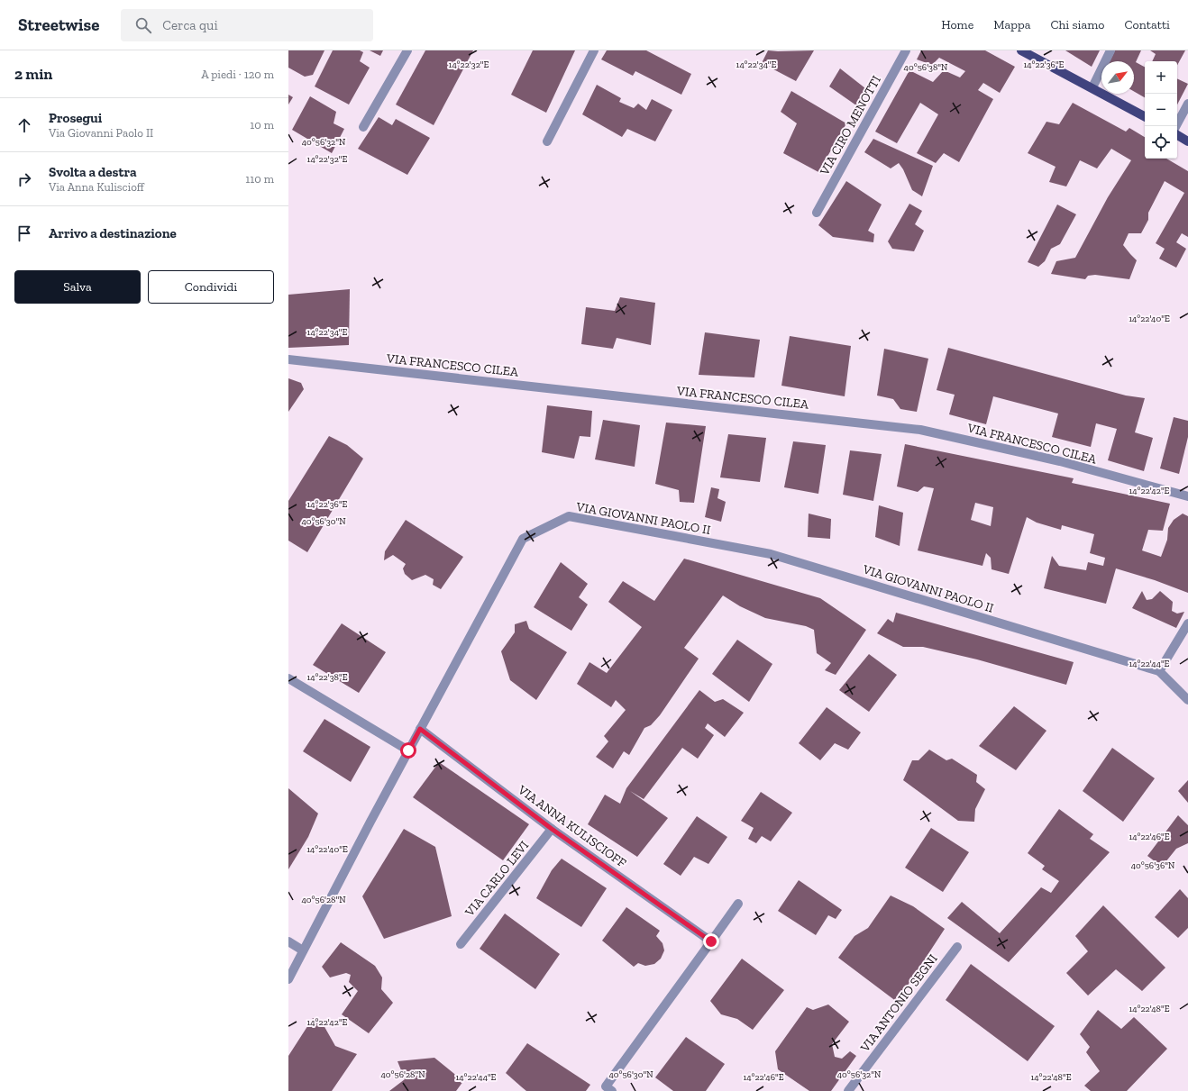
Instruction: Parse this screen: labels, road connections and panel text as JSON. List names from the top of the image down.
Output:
{
  "streets": {
    "street": [
      "VIA CIRO MENOTTI",
      "VIA FRANCESCO CILEA",
      "VIA GIOVANNI PAOLO II",
      "VIA ANNA KULISCIOFF",
      "VIA CARLO LEVI",
      "VIA ANTONIO SEGNI"
    ]
  },
  "crossings": [
    ["VIA GIOVANNI PAOLO II", "VIA ANNA KULISCIOFF"],
    ["VIA ANNA KULISCIOFF", "VIA CARLO LEVI"]
  ],
  "north": "top right",
  "page": {
    "header": "Streetwise",
    "search": "Cerca qui",
    "nav": [
      "Home",
      "Mappa",
      "Chi siamo",
      "Contatti"
    ],
    "heading": ["2 min", "A piedi · 120 m"],
    "map_buttons": ["+", "−"],
    "list": [
      ["Prosegui", "Via Giovanni Paolo II", "10 m"],
      ["Svolta a destra", "Via Anna Kuliscioff", "110 m"],
      "Arrivo a destinazione"
    ],
    "buttons": ["Salva", "Condividi"]
  },
  "coordinates": [
    "14°22'32\"E",
    "14°22'34\"E",
    "14°22'36\"E",
    "40°56'38\"N",
    "40°56'32\"N",
    "14°22'40\"E",
    "14°22'42\"E",
    "40°56'30\"N",
    "14°22'44\"E",
    "14°22'38\"E",
    "14°22'46\"E",
    "40°56'36\"N",
    "40°56'28\"N",
    "14°22'48\"E"
  ]
}
